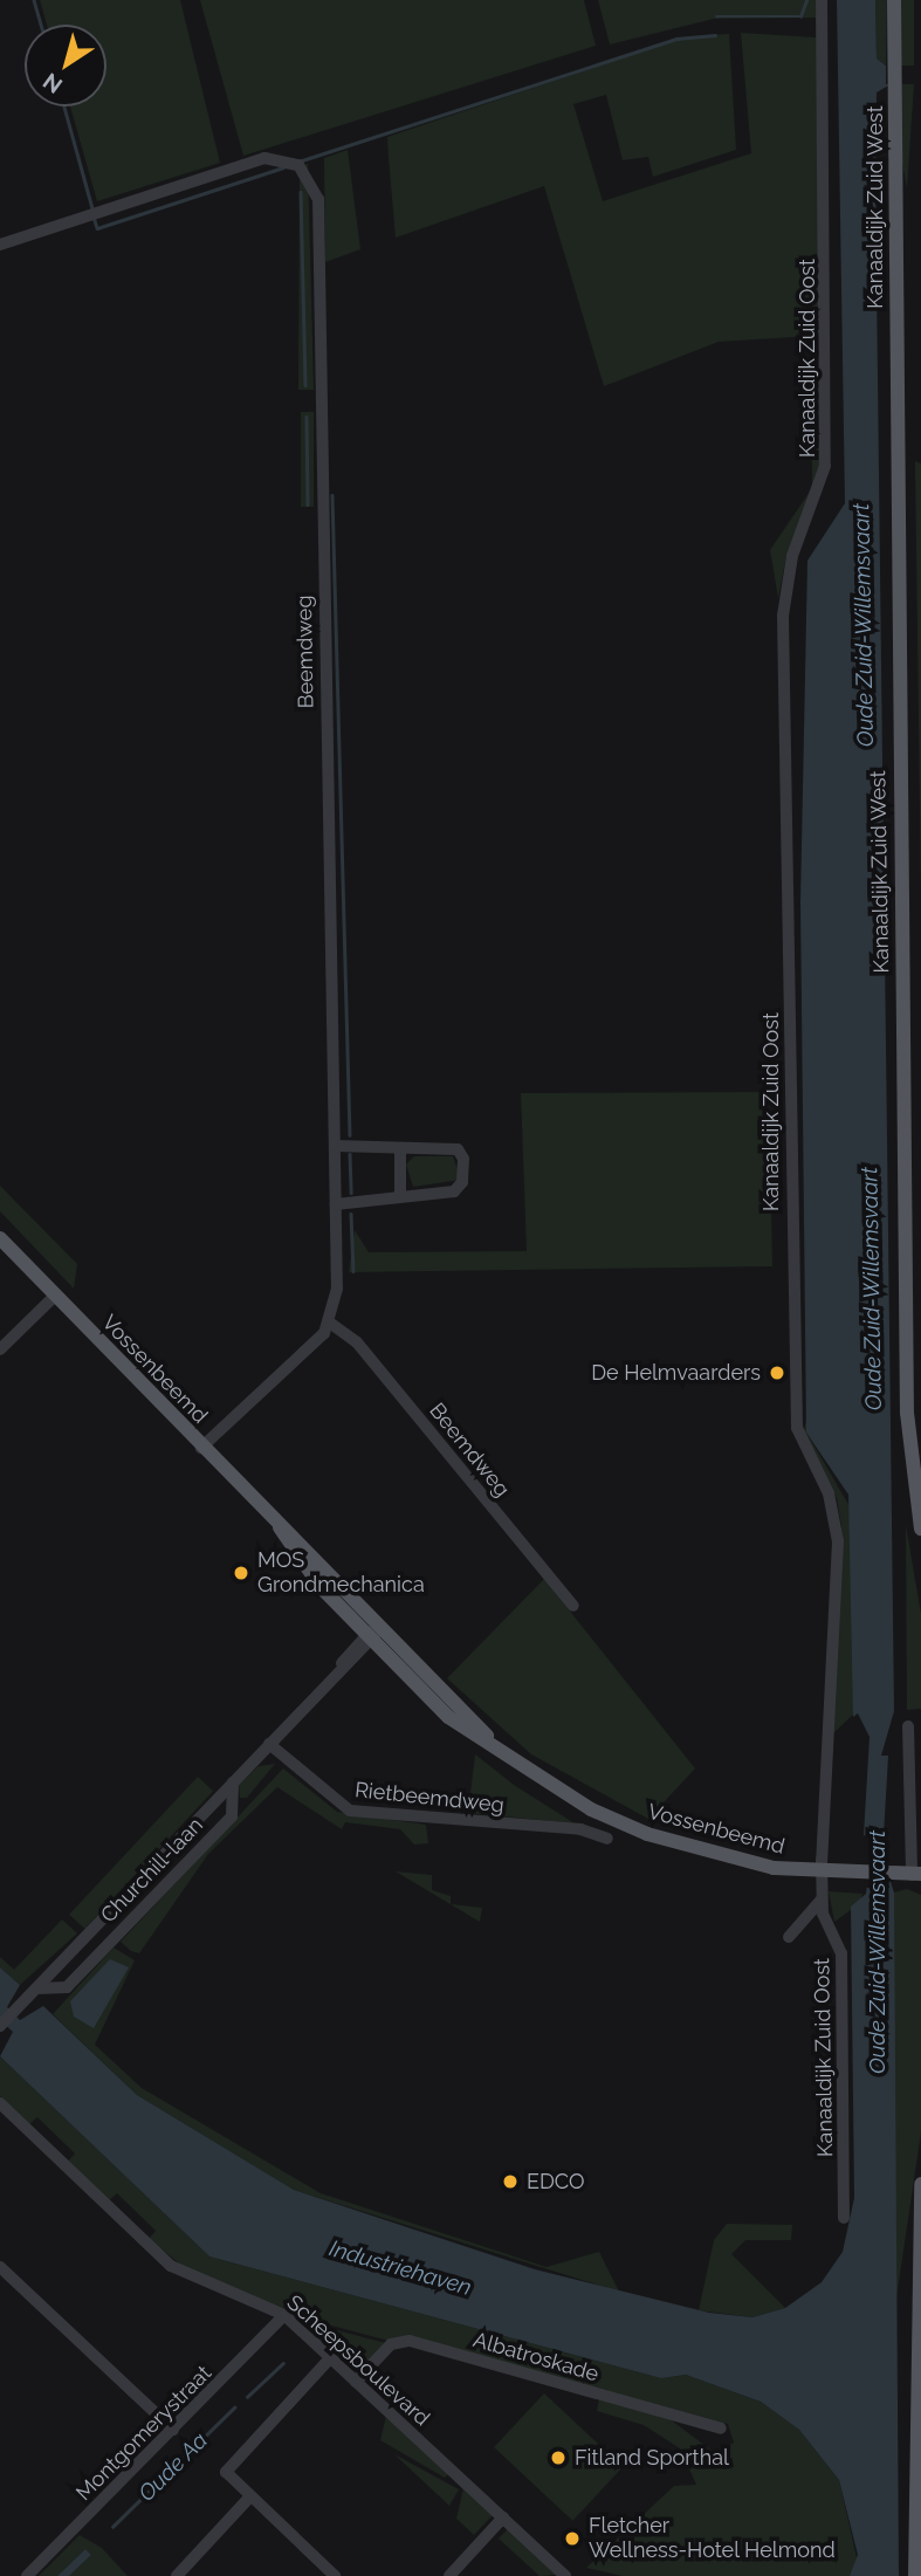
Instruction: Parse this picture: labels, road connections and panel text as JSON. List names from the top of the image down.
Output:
{
  "streets": {
    "main road": ["Kanaaldijk Zuid West", "Vossenbeemd"],
    "street": [
      "Kanaaldijk Zuid Oost",
      "Beemdweg",
      "Rietbeemdweg",
      "Churchill-laan",
      "Albatroskade",
      "Scheepsboulevard",
      "Montgomerystraat"
    ]
  },
  "crossings": [
    ["Kanaaldijk Zuid Oost", "Vossenbeemd"],
    ["Vossenbeemd", "Churchill-laan"],
    ["Rietbeemdweg", "Churchill-laan"],
    ["Albatroskade", "Scheepsboulevard"],
    ["Scheepsboulevard", "Montgomerystraat"]
  ],
  "water": ["Oude Zuid-Willemsvaart", "Industriehaven", "Oude Aa"],
  "places": [
    "De Helmvaarders",
    "MOS Grondmechanica",
    "EDCO",
    "Fitland Sporthal",
    "Fletcher Wellness-Hotel Helmond"
  ],
  "north": "bottom left"
}
